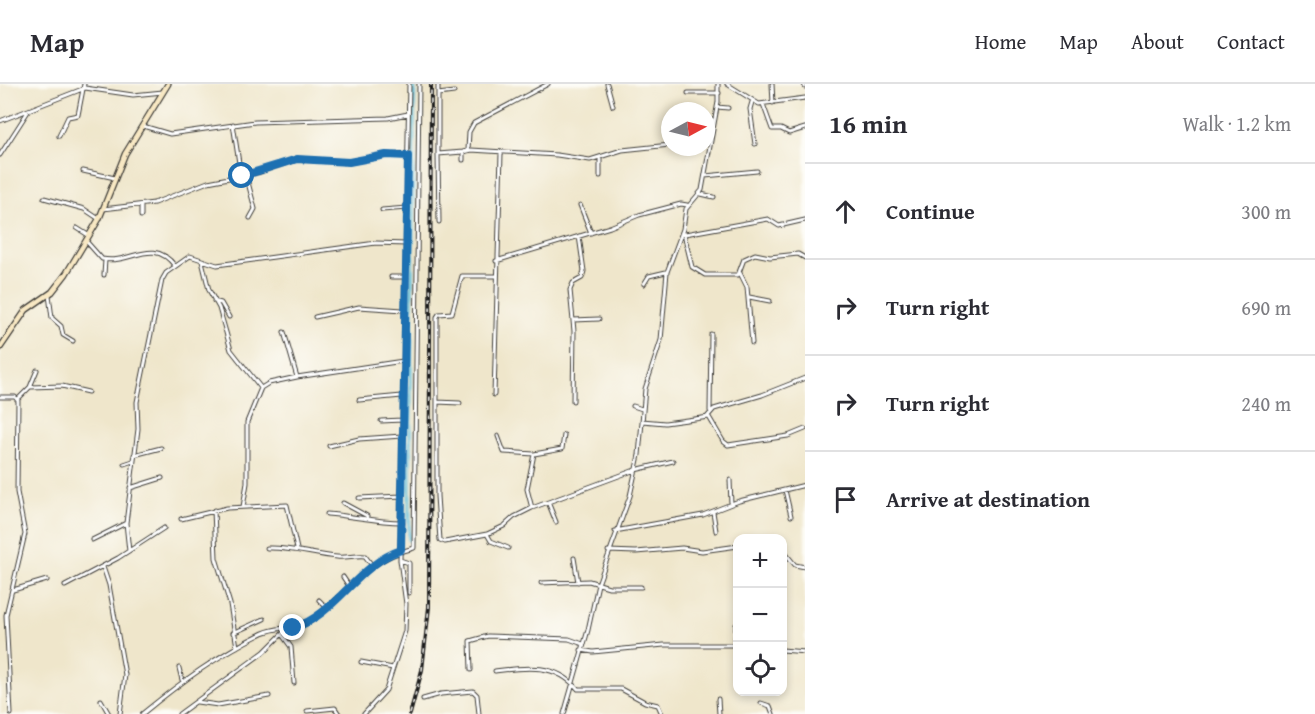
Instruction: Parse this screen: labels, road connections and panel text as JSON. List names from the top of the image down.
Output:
{
  "north": "right",
  "page": {
    "header": "Map",
    "nav": [
      "Home",
      "Map",
      "About",
      "Contact"
    ],
    "heading": ["16 min", "Walk · 1.2 km"],
    "list": [
      ["Continue", "300 m"],
      ["Turn right", "690 m"],
      ["Turn right", "240 m"],
      "Arrive at destination"
    ],
    "map_buttons": ["+", "−"]
  }
}
